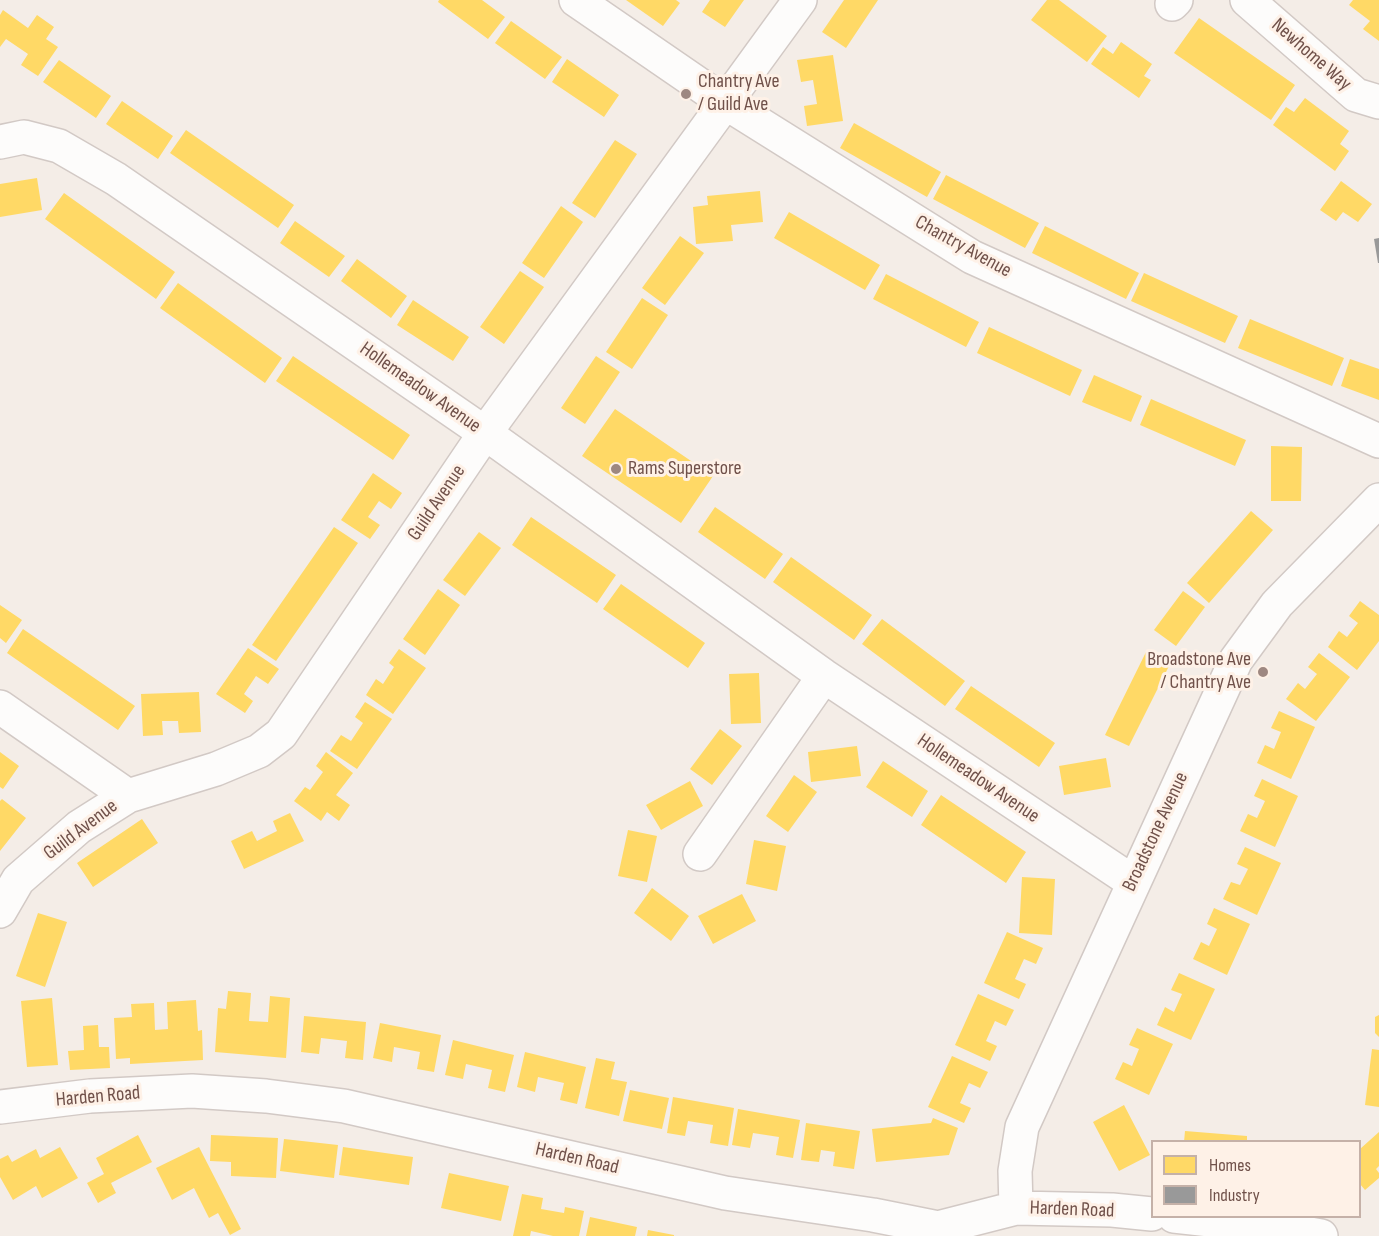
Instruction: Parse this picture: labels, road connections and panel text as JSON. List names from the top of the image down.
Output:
{
  "streets": {
    "street": [
      "Newhome Way",
      "Chantry Avenue",
      "Hollemeadow Avenue",
      "Guild Avenue",
      "Broadstone Avenue",
      "Harden Road"
    ]
  },
  "crossings": [
    ["Chantry Avenue", "Guild Avenue"],
    ["Hollemeadow Avenue", "Guild Avenue"],
    ["Hollemeadow Avenue", "Broadstone Avenue"],
    ["Broadstone Avenue", "Harden Road"]
  ],
  "places": ["Chantry Ave / Guild Ave", "Rams Superstore", "Broadstone Ave / Chantry Ave"],
  "legend": ["Homes", "Industry"]
}
